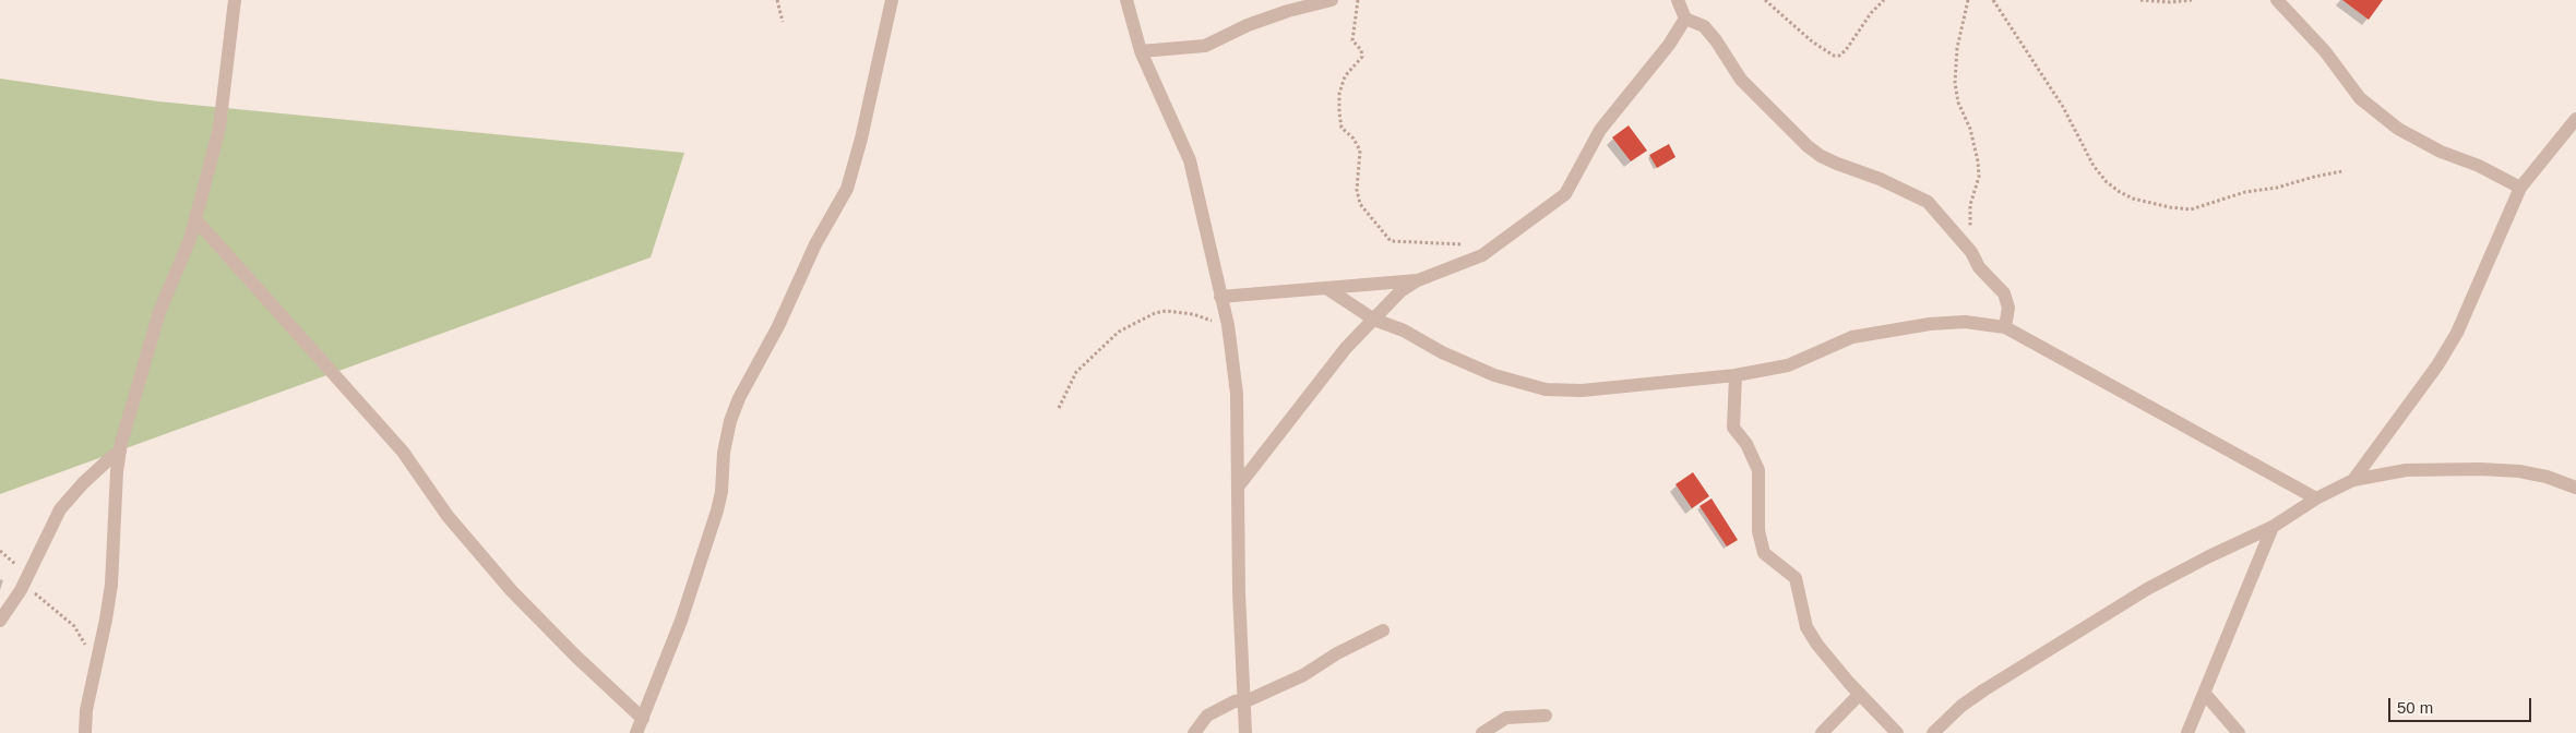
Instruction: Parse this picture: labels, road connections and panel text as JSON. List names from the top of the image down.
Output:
{
  "scale_bar": "50 m"
}
